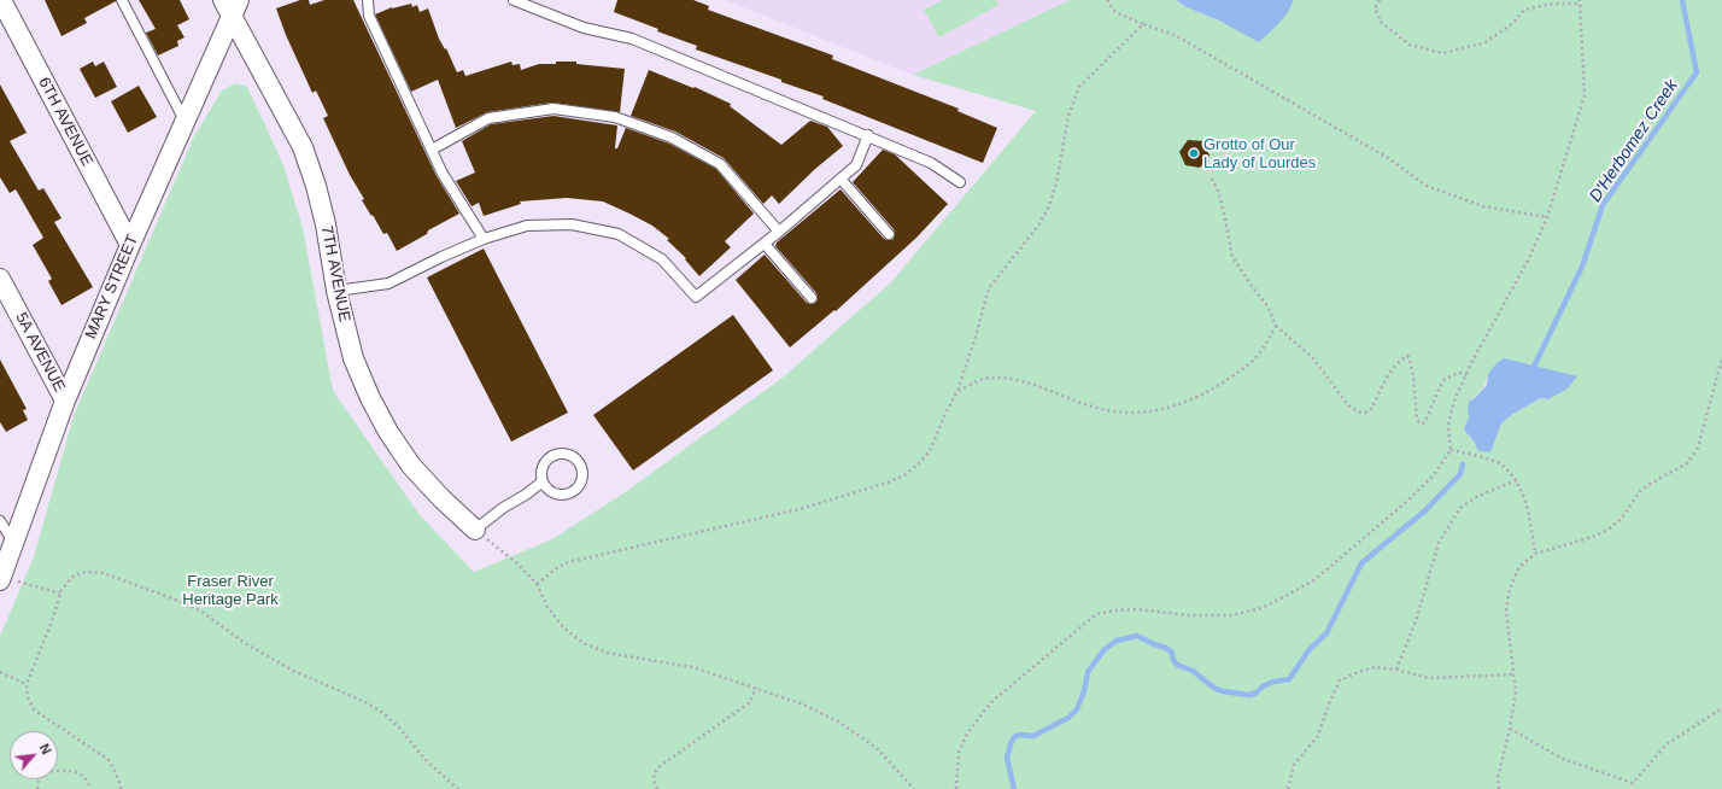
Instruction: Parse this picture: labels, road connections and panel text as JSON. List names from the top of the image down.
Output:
{
  "streets": {
    "street": [
      "6TH AVENUE",
      "7TH AVENUE",
      "MARY STREET",
      "5A AVENUE"
    ]
  },
  "crossings": [
    ["6TH AVENUE", "MARY STREET"],
    ["7TH AVENUE", "MARY STREET"],
    ["MARY STREET", "5A AVENUE"]
  ],
  "water": ["D'Herbomez Creek"],
  "parks": ["Fraser River Heritage Park"],
  "places": ["Grotto of Our Lady of Lourdes"],
  "north": "top right"
}
